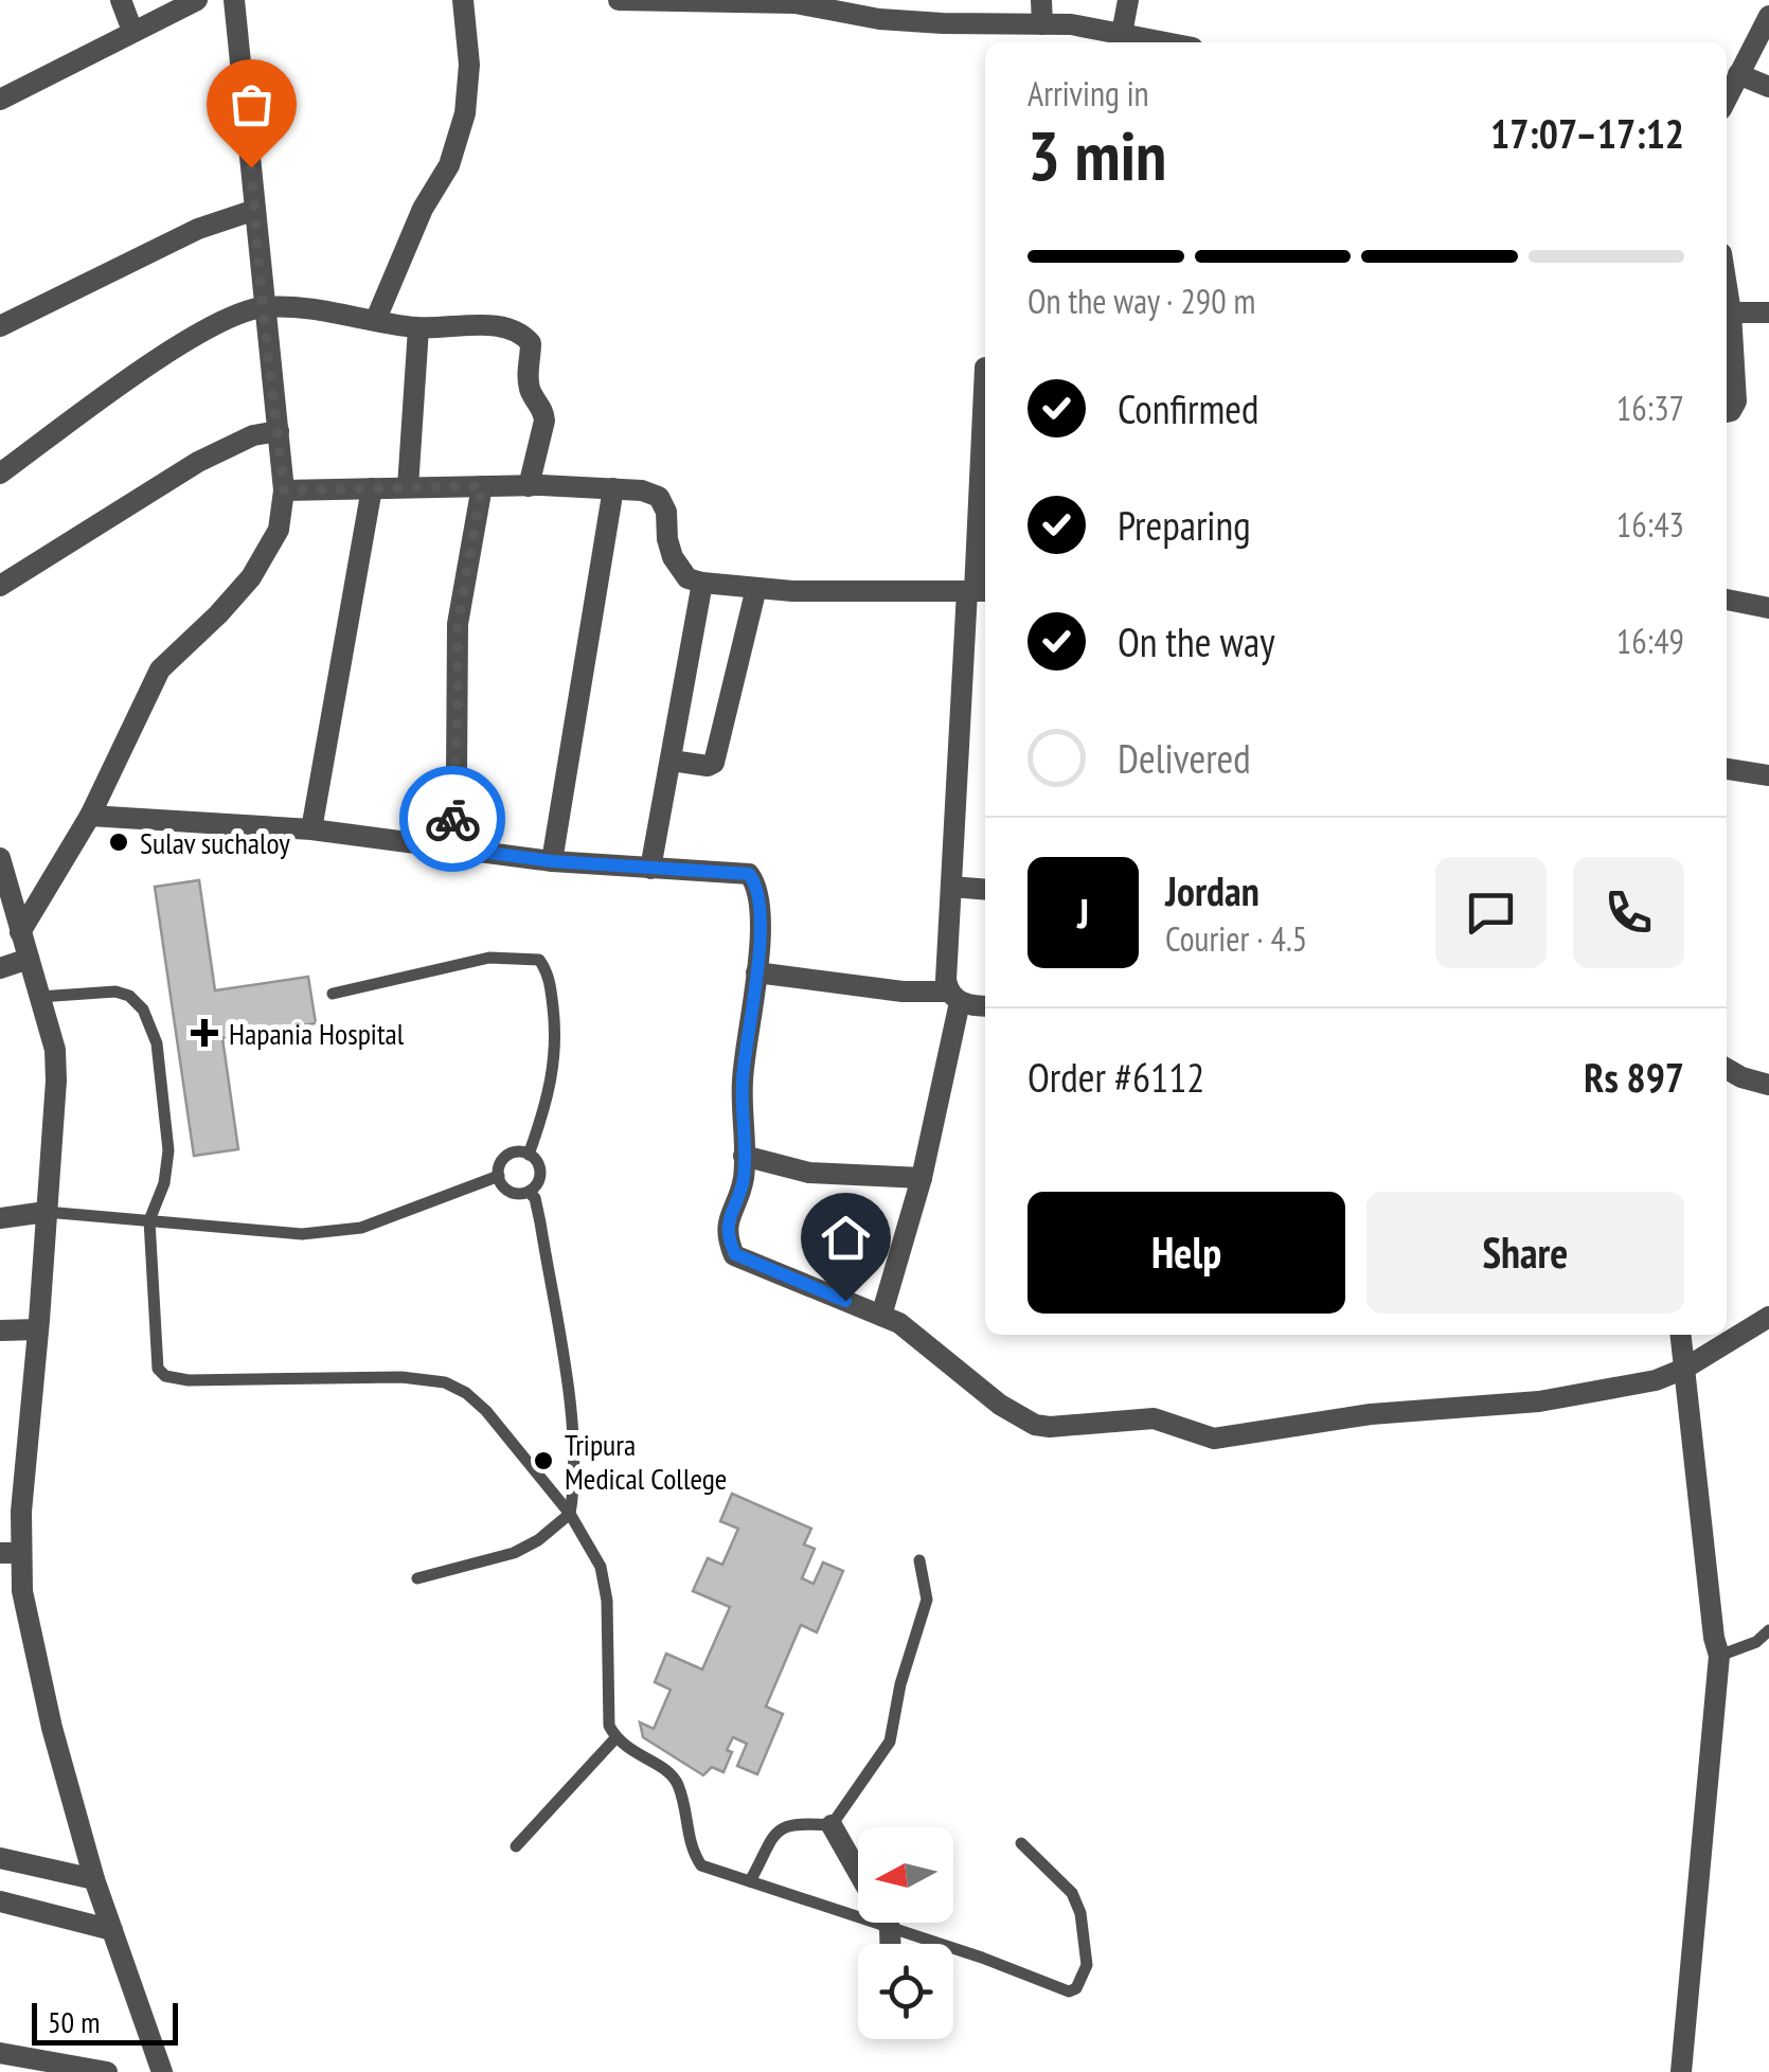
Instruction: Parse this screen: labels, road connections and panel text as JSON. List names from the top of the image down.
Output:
{
  "places": {
    "other": ["Sulav suchaloy", "Tripura Medical College"],
    "health": ["Hapania Hospital"]
  },
  "scale_bar": "50 m",
  "north": "left",
  "page": {
    "heading": ["3 min", "Arriving in", "17:07–17:12"],
    "panel": [
      "Jordan",
      "Courier · 4.5",
      "Order #6112",
      "Rs 897"
    ],
    "bar": "On the way · 290 m",
    "list": [
      ["Confirmed", "16:37"],
      ["Preparing", "16:43"],
      ["On the way", "16:49"],
      "Delivered"
    ],
    "round": "J",
    "buttons": ["Help", "Share"],
    "scale": "50 m"
  }
}
